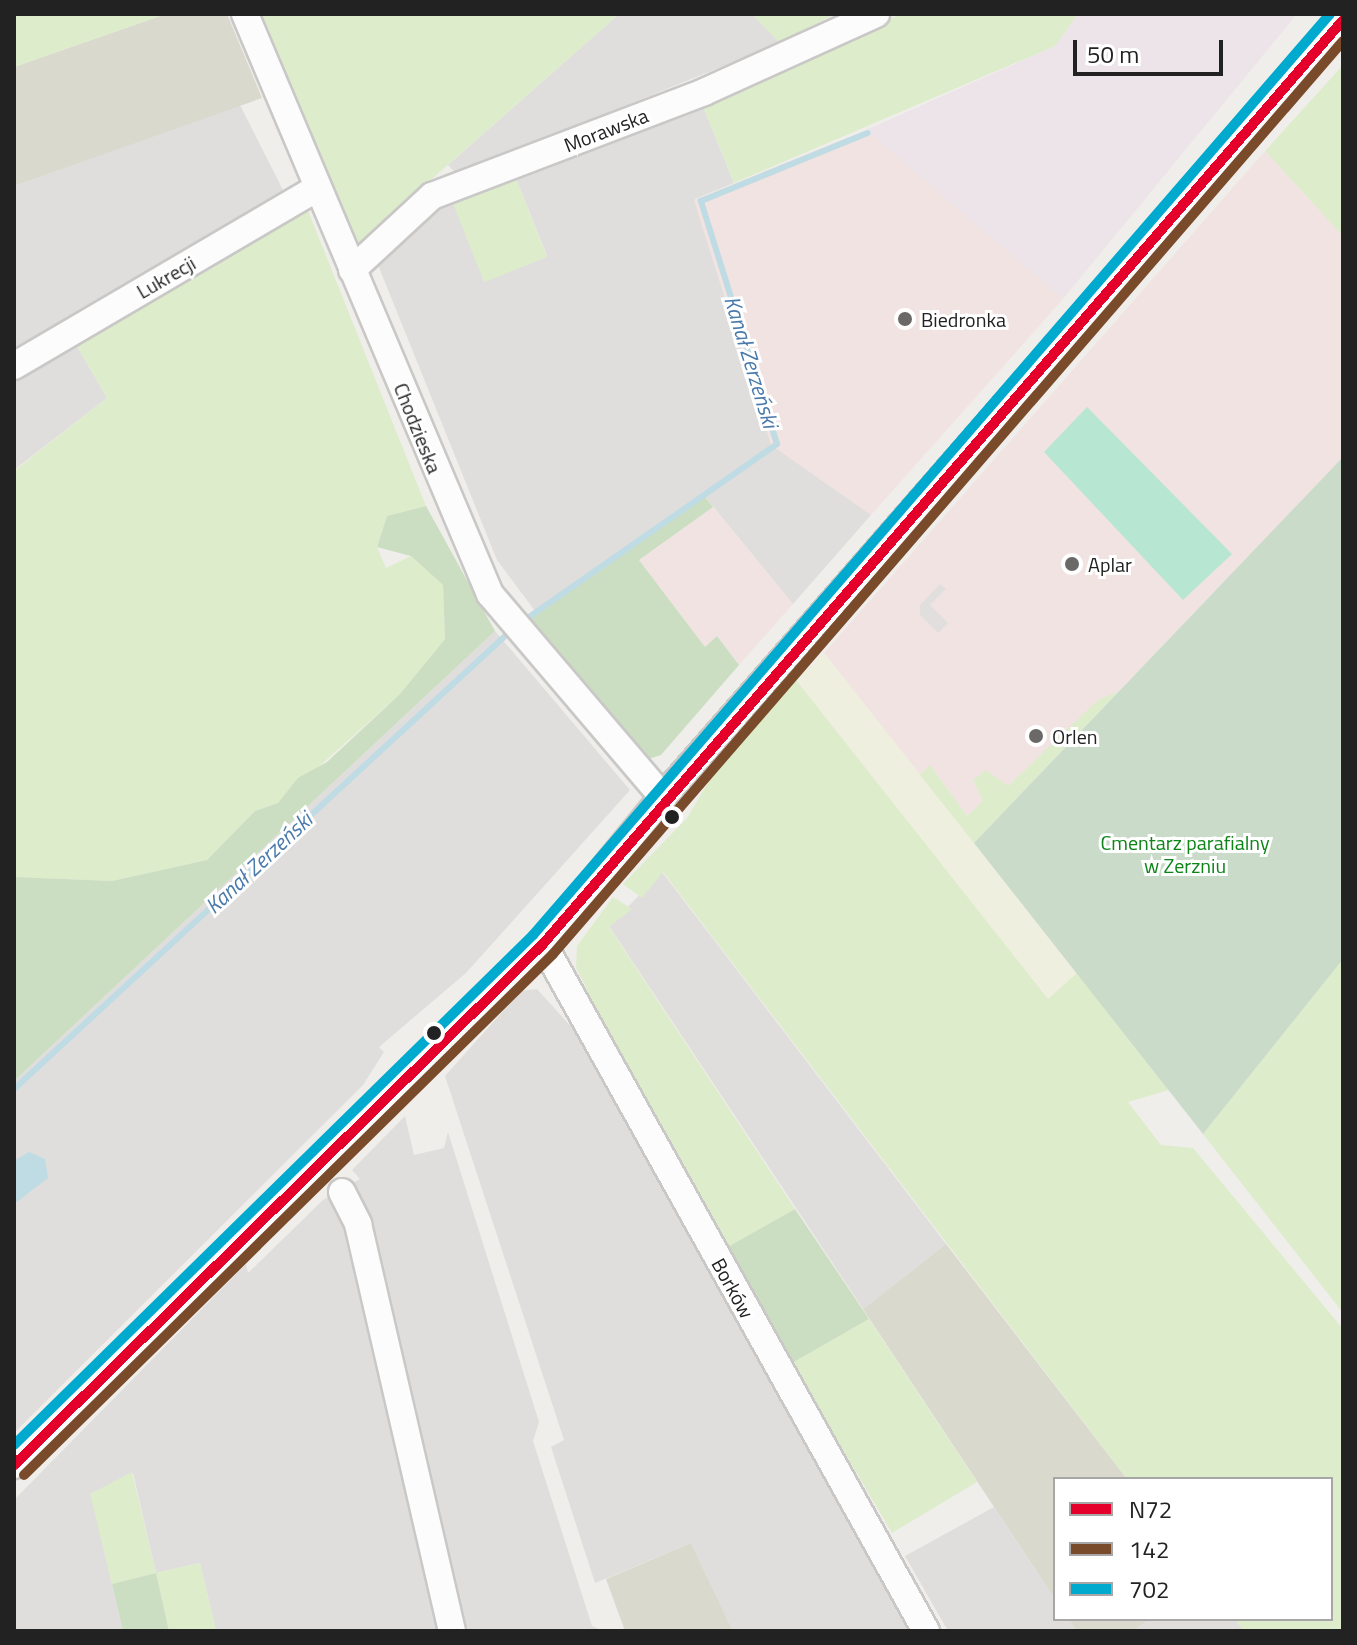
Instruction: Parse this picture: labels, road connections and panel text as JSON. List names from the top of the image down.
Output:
{
  "streets": {
    "street": [
      "Morawska",
      "Lukrecji",
      "Chodzieska",
      "Borków"
    ]
  },
  "crossings": [
    ["Morawska", "Chodzieska"],
    ["Lukrecji", "Chodzieska"]
  ],
  "water": ["Kanał Zerzeński"],
  "parks": ["Cmentarz parafialny w Zerzniu"],
  "places": ["Biedronka", "Aplar", "Orlen"],
  "lines": ["transit line 702", "transit line N72", "transit line 142"],
  "legend": ["N72", "142", "702"],
  "scale_bar": "50 m"
}
